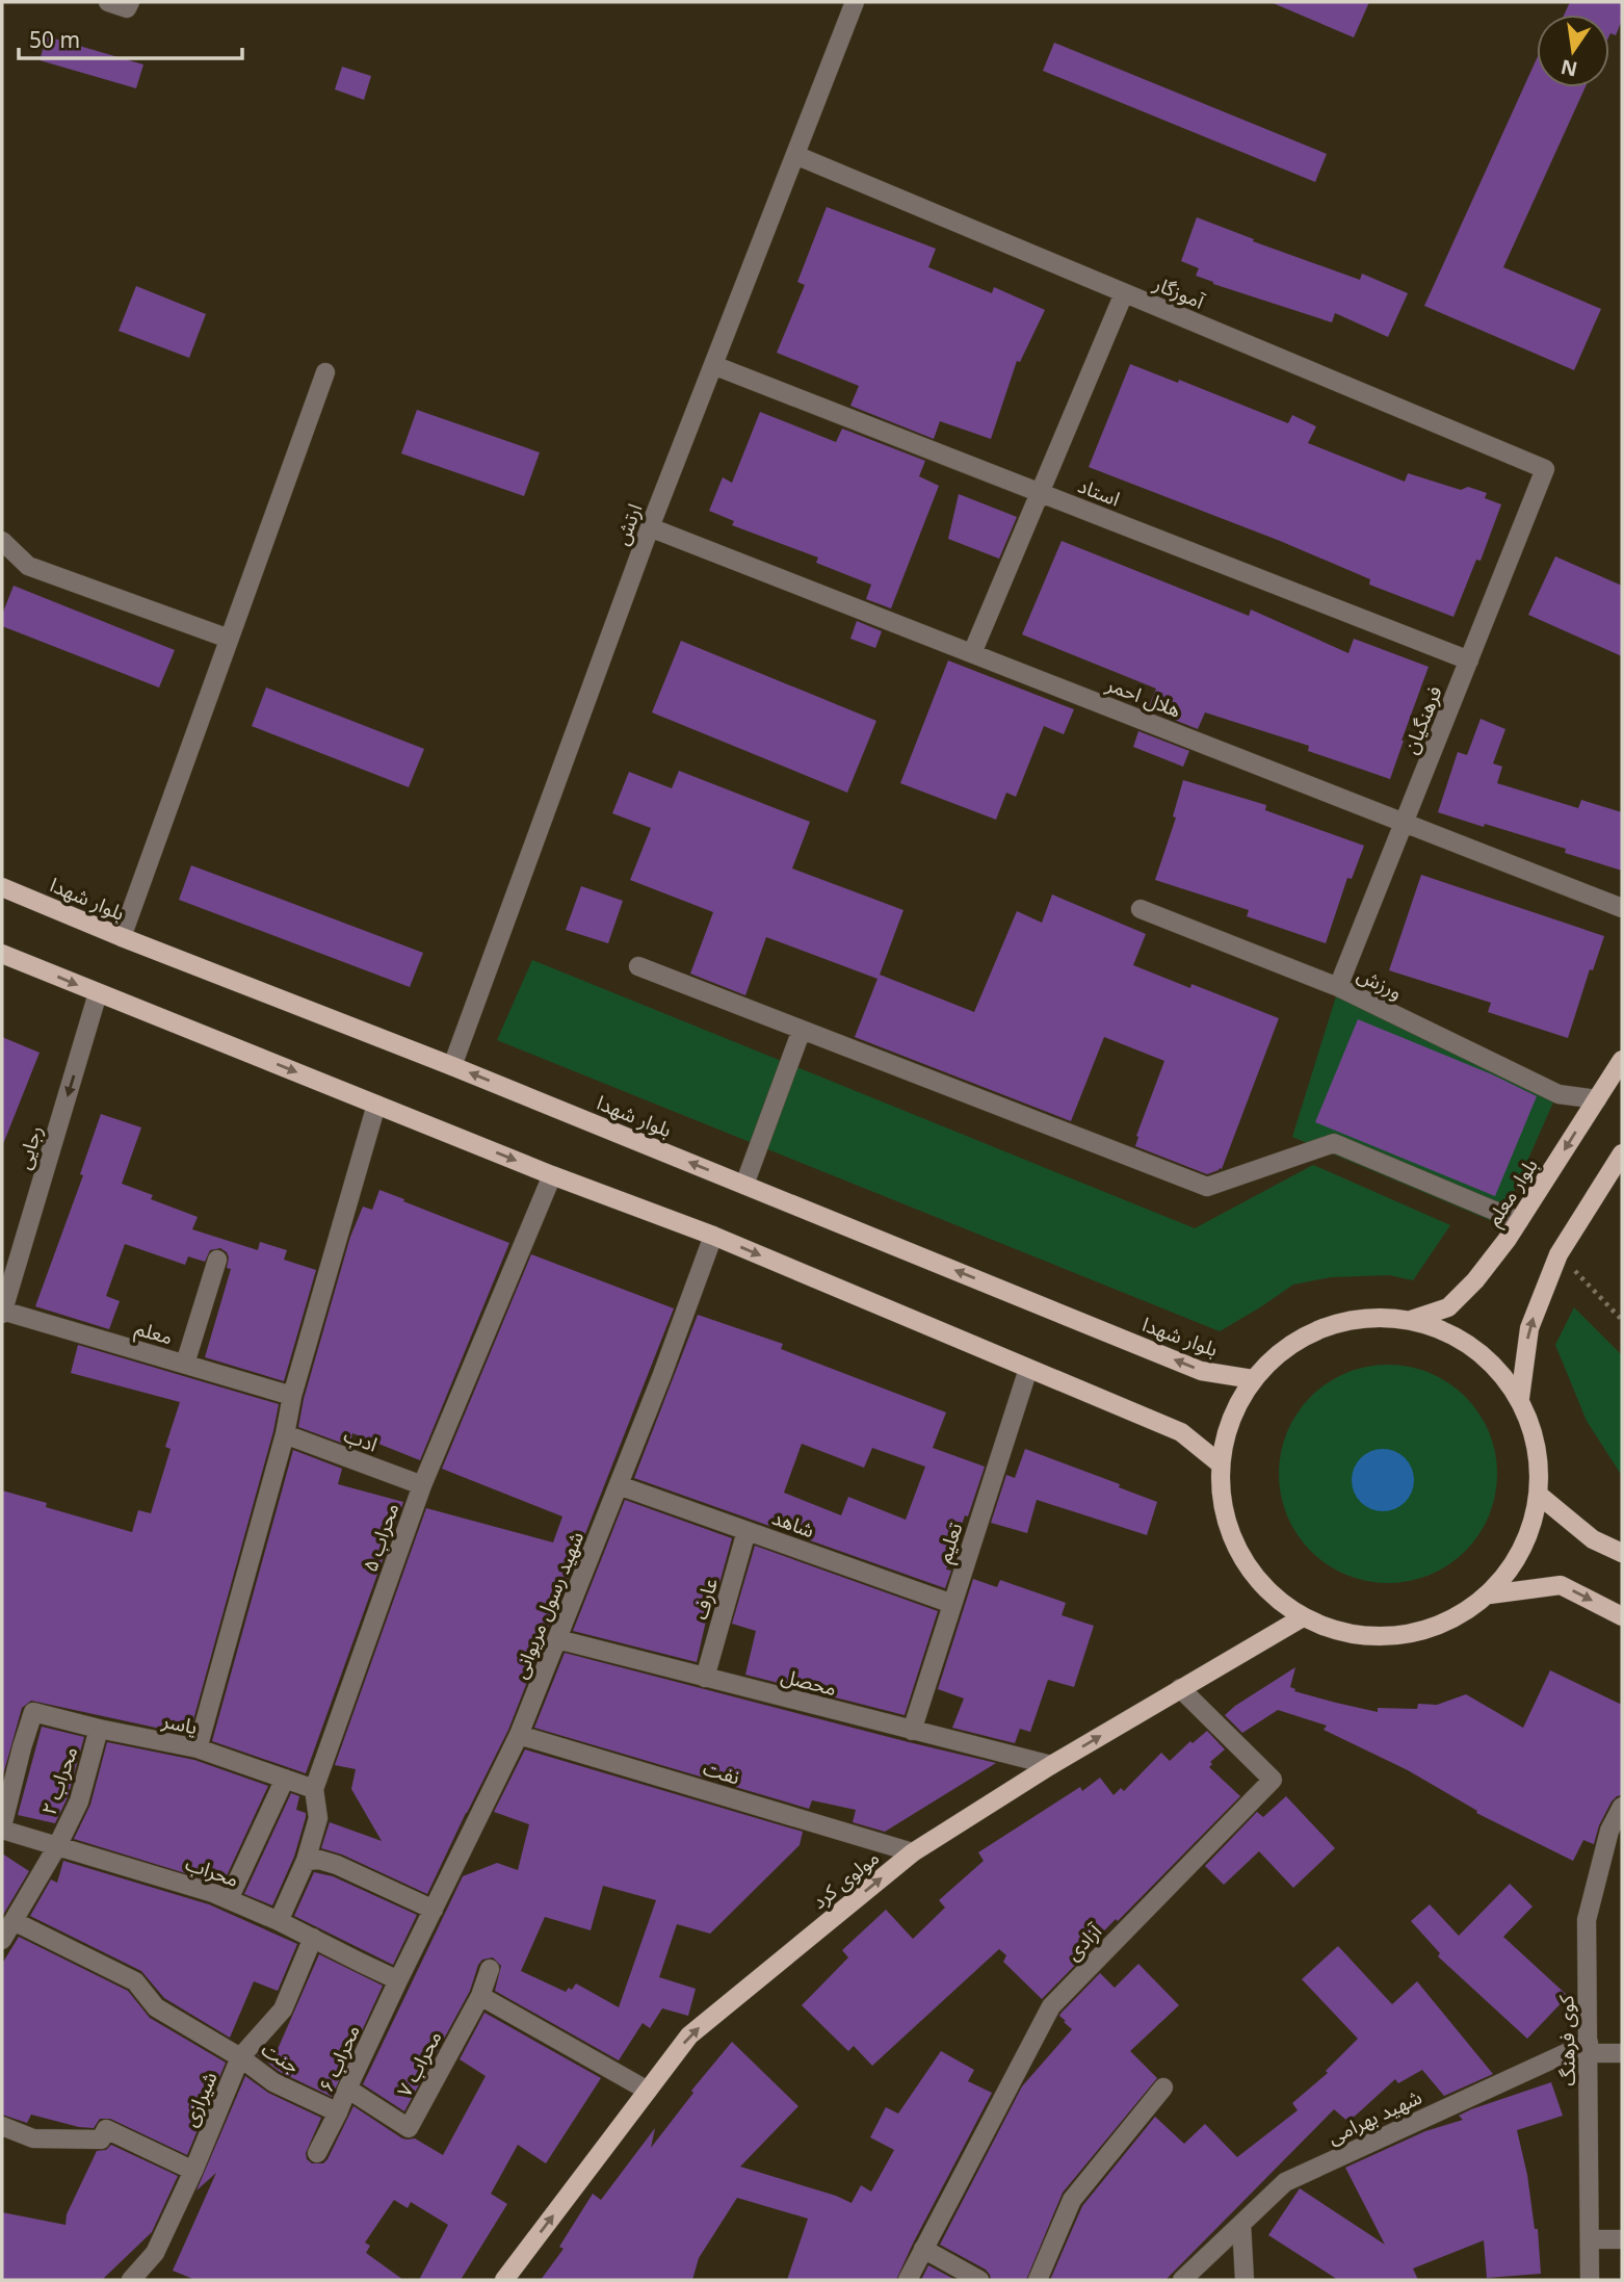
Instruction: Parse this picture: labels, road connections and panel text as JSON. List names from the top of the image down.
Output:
{
  "streets": {
    "main road": ["بلوار شهدا", "بلوار معلم", "مولوی کرد"],
    "street": [
      "آموزگار",
      "استاد",
      "ارتش",
      "هلال احمر",
      "فرهنگیان",
      "ورزش",
      "رجایی",
      "معلم",
      "ادب",
      "شاهد",
      "محراب ۵",
      "تعلیم",
      "عارف",
      "شهید رسول مریوانی",
      "محصل",
      "یاسر",
      "نفت",
      "محراب ۲",
      "محراب",
      "آزادی",
      "کوی فرهنگ",
      "جنت",
      "محراب ۶",
      "محراب ۷",
      "شیرازی",
      "شهید بهرامی"
    ]
  },
  "crossings": [
    ["آموزگار", "ارتش"],
    ["آموزگار", "فرهنگیان"],
    ["استاد", "ارتش"],
    ["استاد", "فرهنگیان"],
    ["ارتش", "هلال احمر"],
    ["ارتش", "بلوار شهدا"],
    ["هلال احمر", "فرهنگیان"],
    ["فرهنگیان", "ورزش"],
    ["ورزش", "بلوار معلم"],
    ["رجایی", "معلم"],
    ["ادب", "محراب ۵"],
    ["شاهد", "تعلیم"],
    ["شاهد", "عارف"],
    ["شاهد", "شهید رسول مریوانی"],
    ["محراب ۵", "یاسر"],
    ["محراب ۵", "محراب"],
    ["تعلیم", "محصل"],
    ["عارف", "محصل"],
    ["شهید رسول مریوانی", "محصل"],
    ["شهید رسول مریوانی", "نفت"],
    ["شهید رسول مریوانی", "محراب"],
    ["شهید رسول مریوانی", "محراب ۶"],
    ["محصل", "مولوی کرد"],
    ["یاسر", "محراب ۲"],
    ["یاسر", "محراب"],
    ["نفت", "مولوی کرد"],
    ["محراب ۲", "محراب"],
    ["محراب ۲", "جنت"],
    ["محراب", "محراب ۶"],
    ["محراب", "شیرازی"],
    ["مولوی کرد", "آزادی"],
    ["کوی فرهنگ", "شهید بهرامی"],
    ["جنت", "محراب ۶"],
    ["جنت", "شیرازی"],
    ["محراب ۶", "محراب ۷"]
  ],
  "one_way": ["رجایی", "مولوی کرد"],
  "scale_bar": "50 m",
  "north": "bottom"
}
